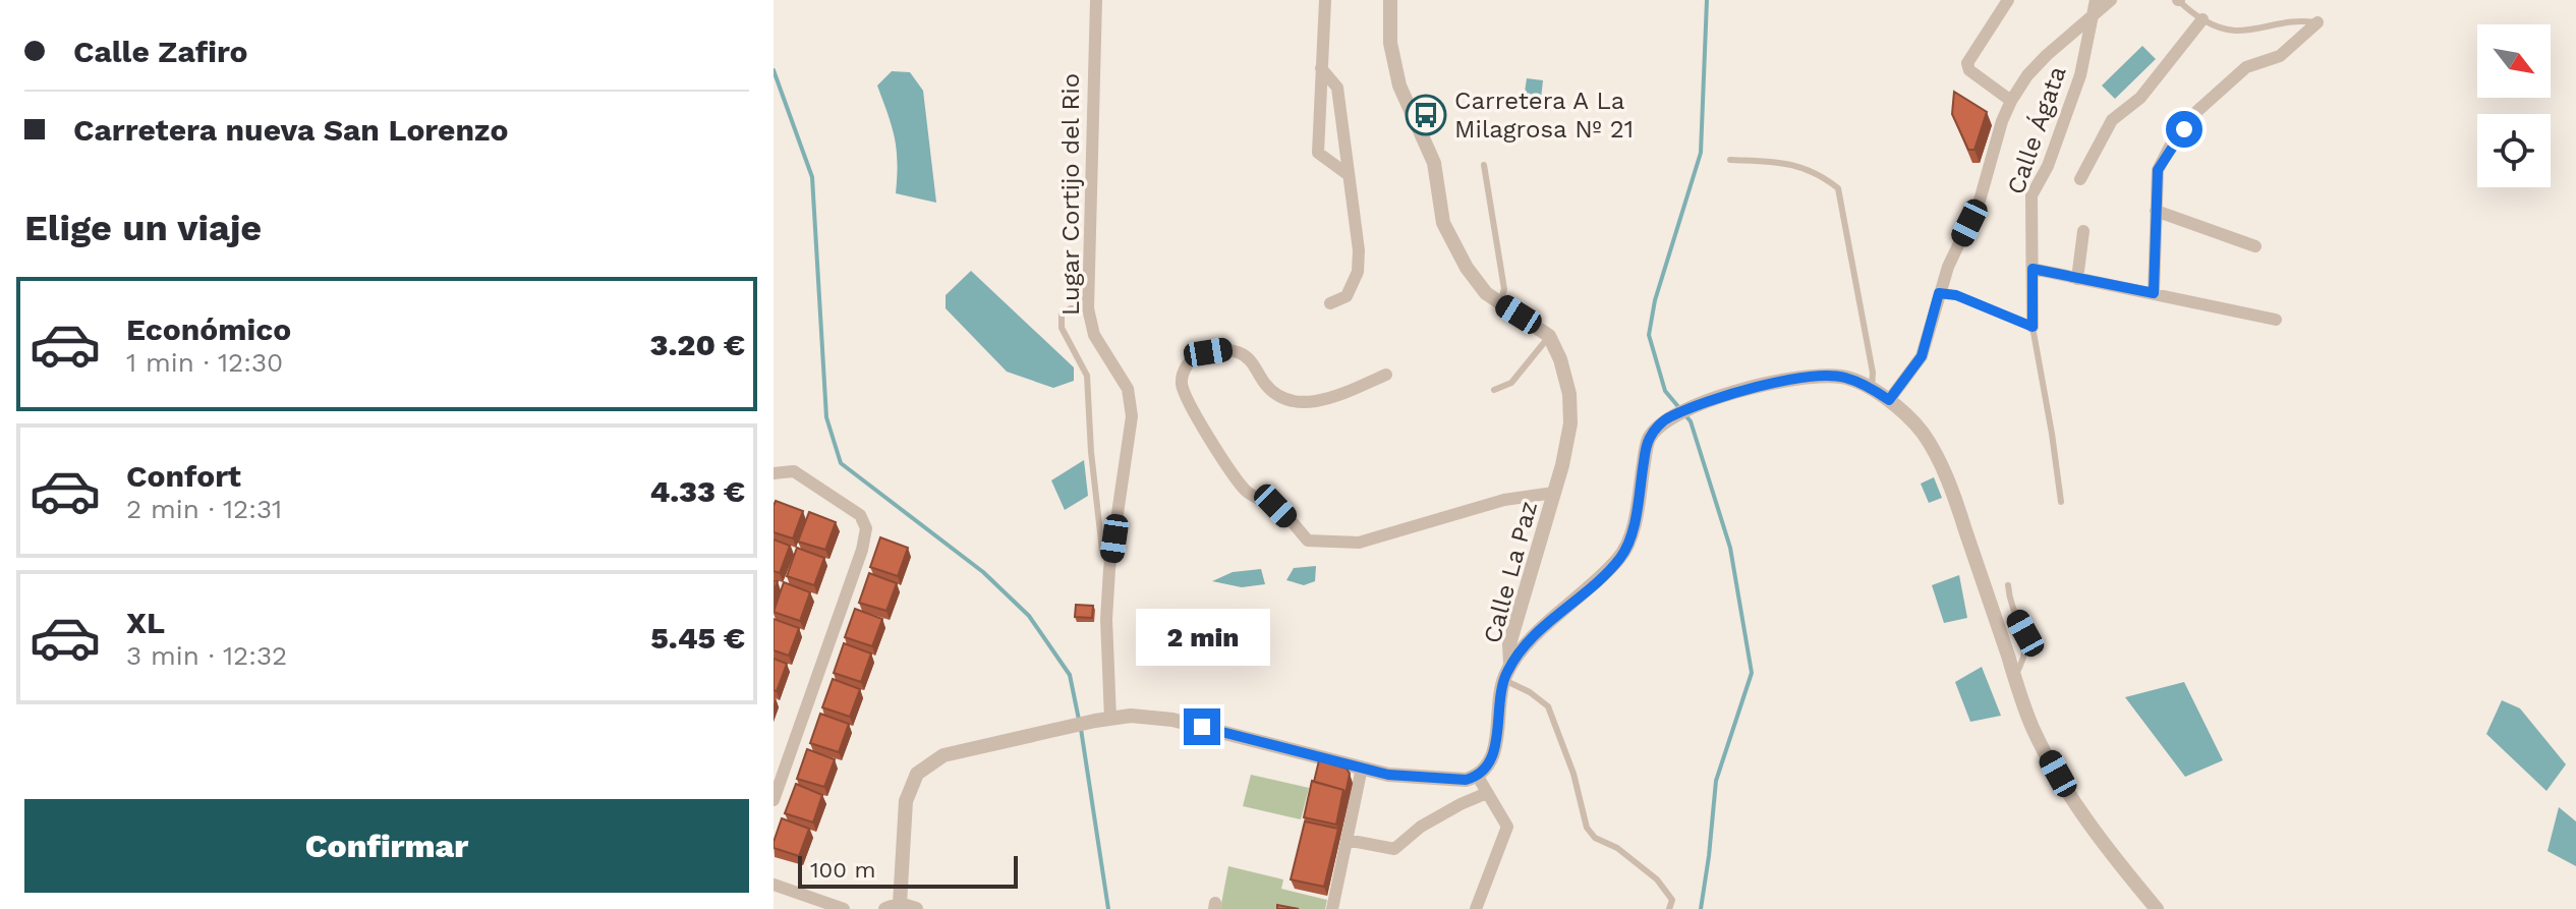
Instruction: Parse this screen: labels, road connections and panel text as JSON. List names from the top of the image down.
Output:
{
  "streets": {
    "street": ["Calle Ágata", "Lugar Cortijo del Rio", "Calle La Paz"]
  },
  "places": {
    "bus stop": ["Carretera A La Milagrosa Nº 21"]
  },
  "scale_bar": "100 m",
  "north": "bottom right",
  "page": {
    "banner": ["Calle Zafiro", "Carretera nueva San Lorenzo"],
    "heading": "Elige un viaje",
    "list": [
      {
        "name": "Económico",
        "note": "1 min · 12:30",
        "value": "3.20 €"
      },
      {
        "name": "Confort",
        "note": "2 min · 12:31",
        "value": "4.33 €"
      },
      {
        "name": "XL",
        "note": "3 min · 12:32",
        "value": "5.45 €"
      }
    ],
    "bubble": "2 min",
    "buttons": "Confirmar",
    "scale": "100 m"
  }
}
